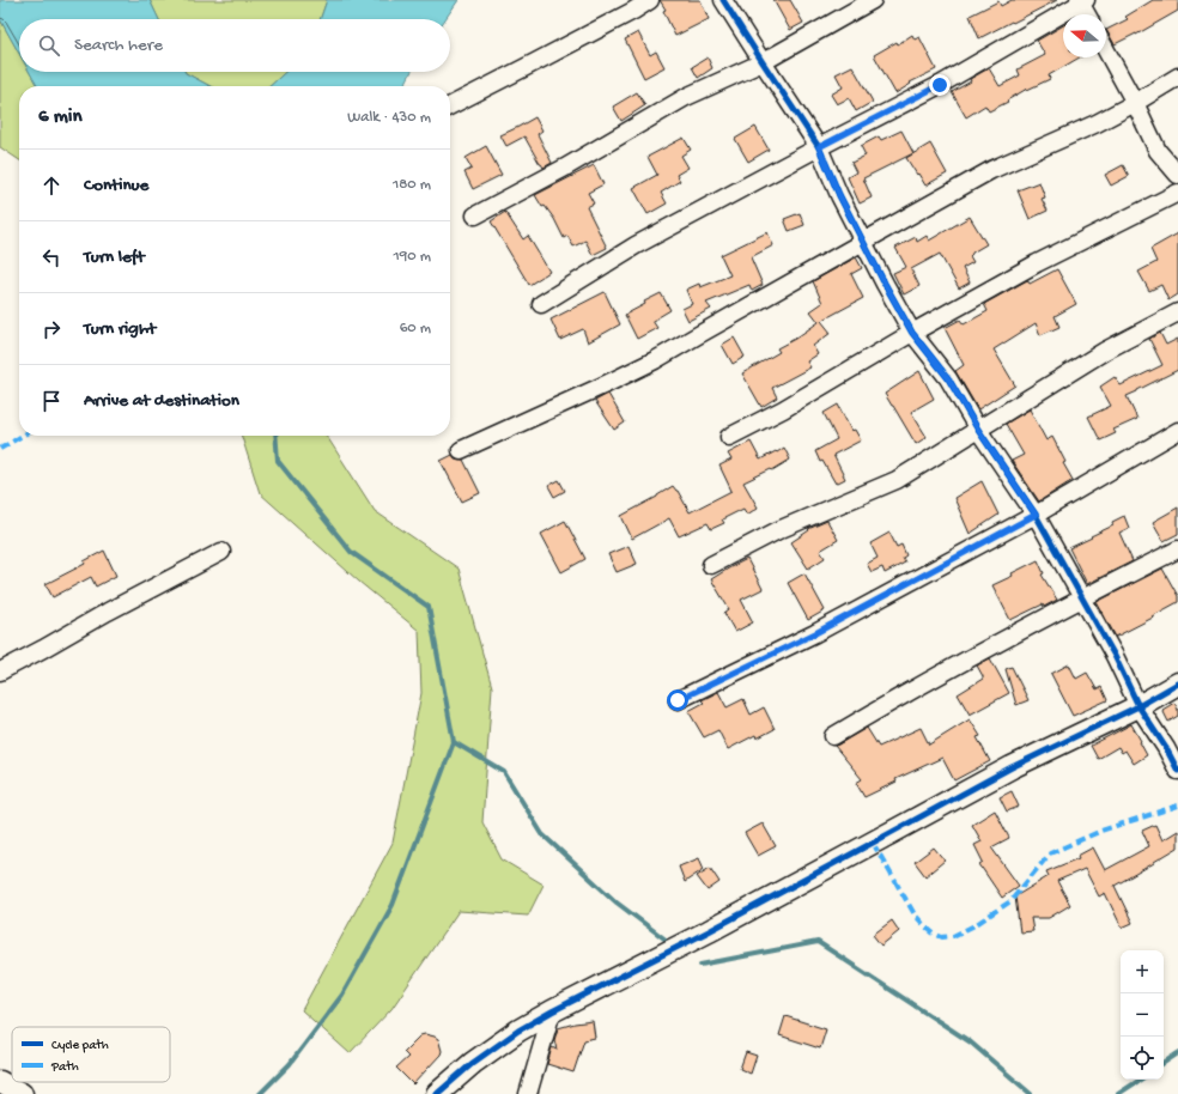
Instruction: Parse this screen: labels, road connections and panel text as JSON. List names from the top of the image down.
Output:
{
  "legend": ["Cycle path", "Path"],
  "north": "left",
  "page": {
    "search": "Search here",
    "heading": ["6 min", "Walk · 430 m"],
    "list": [
      ["Continue", "180 m"],
      ["Turn left", "190 m"],
      ["Turn right", "60 m"],
      "Arrive at destination"
    ],
    "map_buttons": ["+", "−"]
  }
}
